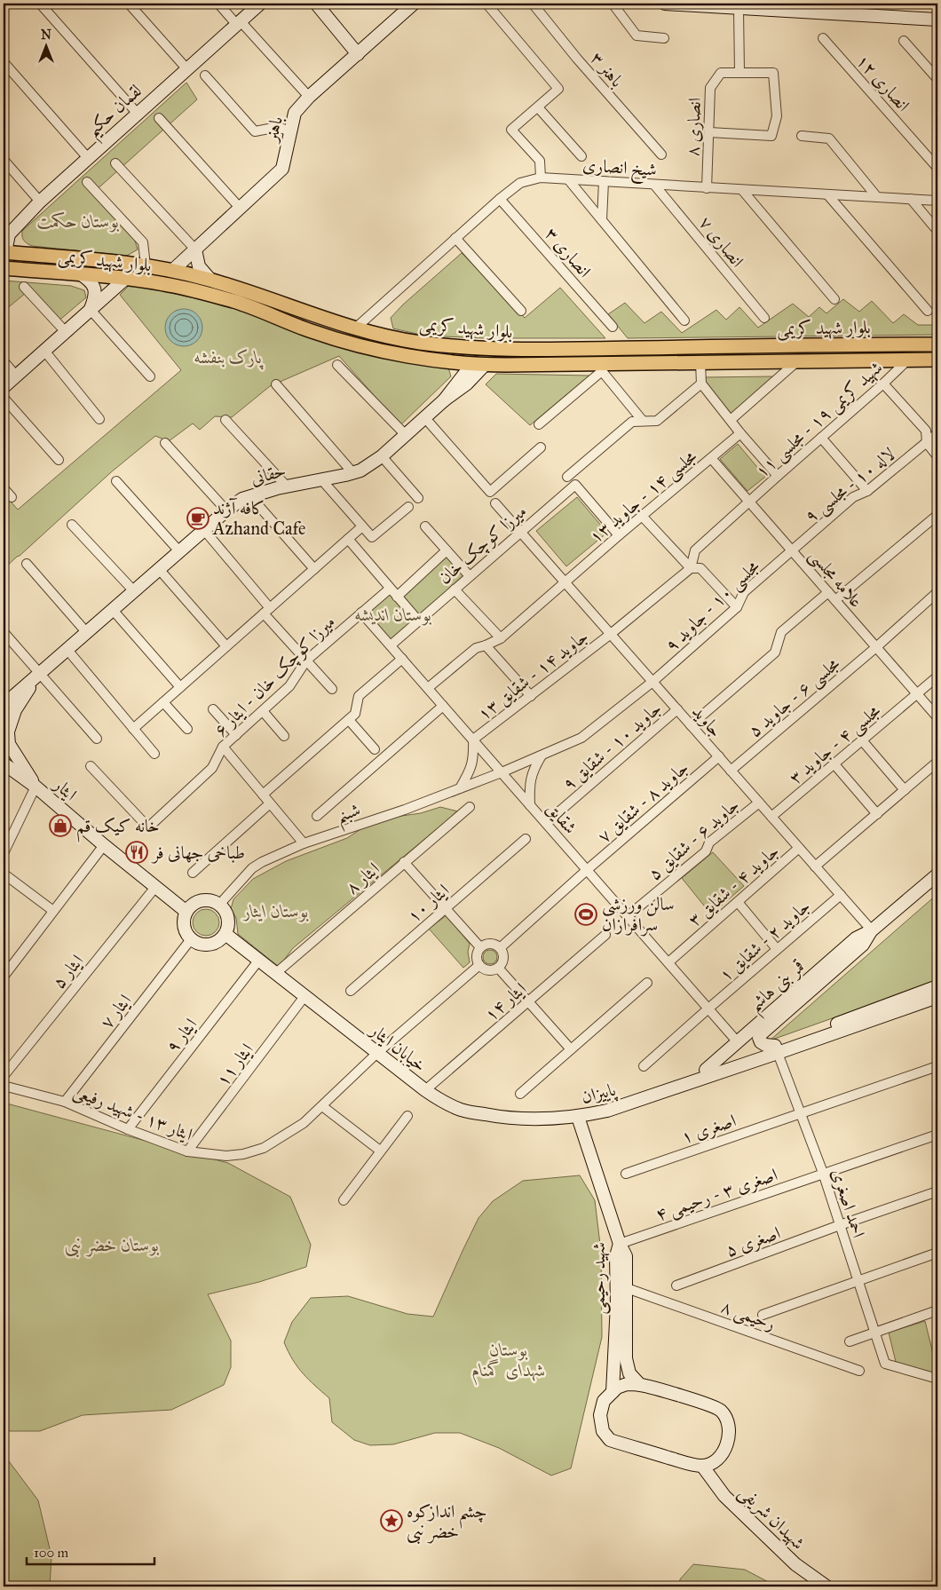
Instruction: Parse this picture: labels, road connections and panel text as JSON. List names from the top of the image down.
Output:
{
  "streets": {
    "main road": [
      "لقمان حکیم",
      "باهنر",
      "بلوار شهید کریمی",
      "حقانی",
      "ایثار",
      "قمر بنی هاشم",
      "خیابان ایثار",
      "پاییزان",
      "شهید رحیمی",
      "شهیدان شریفی"
    ],
    "street": [
      "باهنر ۳",
      "انصاری ۱۲",
      "انصاری ۸",
      "شیخ انصاری",
      "انصاری ۷",
      "انصاری ۳",
      "شهید کریمی ۱۹ - مجلسی ۱۱",
      "لاله ۱۰ - مجلسی ۹",
      "مجلسی ۱۴ - جاوید ۱۳",
      "میرزا کوچک خان",
      "علامه مجلسی",
      "مجلسی ۱۰ - جاوید ۹",
      "جاوید ۱۴ - شقایق ۱۳",
      "میرزا کوچک خان - ایثار ۶",
      "مجلسی ۶ - جاوید ۵",
      "جاوید",
      "مجلسی ۴ - جاوید ۳",
      "جاوید ۱۰ - شقایق ۹",
      "جاوید ۸ - شقایق ۷",
      "شبنم",
      "شقایق",
      "جاوید ۶ - شقایق ۵",
      "ایثار ۸",
      "جاوید ۴ - شقایق ۳",
      "ایثار ۱۰",
      "جاوید ۲ - شقایق ۱",
      "ایثار ۵",
      "ایثار ۱۴",
      "ایثار ۷",
      "ایثار ۹",
      "ایثار ۱۱",
      "ایثار ۱۳ - شهید رفیعی",
      "اصغری ۱",
      "اصغری ۳ - رحیمی ۴",
      "احمد اصغری",
      "اصغری ۵",
      "رحیمی ۸"
    ]
  },
  "crossings": [
    ["لقمان حکیم", "بلوار شهید کریمی"],
    ["انصاری ۸", "شیخ انصاری"],
    ["باهنر", "بلوار شهید کریمی"],
    ["شیخ انصاری", "انصاری ۷"],
    ["شیخ انصاری", "انصاری ۳"],
    ["شیخ انصاری", "بلوار شهید کریمی"],
    ["بلوار شهید کریمی", "شهید کریمی ۱۹ - مجلسی ۱۱"],
    ["بلوار شهید کریمی", "حقانی"],
    ["شهید کریمی ۱۹ - مجلسی ۱۱", "علامه مجلسی"],
    ["شهید کریمی ۱۹ - مجلسی ۱۱", "جاوید ۱۴ - شقایق ۱۳"],
    ["لاله ۱۰ - مجلسی ۹", "علامه مجلسی"],
    ["لاله ۱۰ - مجلسی ۹", "مجلسی ۱۰ - جاوید ۹"],
    ["مجلسی ۱۴ - جاوید ۱۳", "میرزا کوچک خان"],
    ["مجلسی ۱۴ - جاوید ۱۳", "علامه مجلسی"],
    ["مجلسی ۱۴ - جاوید ۱۳", "جاوید"],
    ["مجلسی ۱۴ - جاوید ۱۳", "شقایق"],
    ["میرزا کوچک خان", "جاوید"],
    ["میرزا کوچک خان", "شقایق"],
    ["علامه مجلسی", "مجلسی ۱۰ - جاوید ۹"],
    ["علامه مجلسی", "مجلسی ۶ - جاوید ۵"],
    ["علامه مجلسی", "مجلسی ۴ - جاوید ۳"],
    ["مجلسی ۱۰ - جاوید ۹", "جاوید"],
    ["مجلسی ۱۰ - جاوید ۹", "شبنم"],
    ["جاوید ۱۴ - شقایق ۱۳", "جاوید"],
    ["جاوید ۱۴ - شقایق ۱۳", "شقایق"],
    ["میرزا کوچک خان - ایثار ۶", "شقایق"],
    ["مجلسی ۶ - جاوید ۵", "جاوید"],
    ["جاوید", "مجلسی ۴ - جاوید ۳"],
    ["جاوید", "جاوید ۱۰ - شقایق ۹"],
    ["جاوید", "جاوید ۸ - شقایق ۷"],
    ["جاوید", "جاوید ۶ - شقایق ۵"],
    ["جاوید", "جاوید ۴ - شقایق ۳"],
    ["جاوید", "جاوید ۲ - شقایق ۱"],
    ["جاوید", "قمر بنی هاشم"],
    ["جاوید ۱۰ - شقایق ۹", "شقایق"],
    ["ایثار", "شبنم"],
    ["ایثار", "ایثار ۵"],
    ["ایثار", "ایثار ۷"],
    ["ایثار", "خیابان ایثار"],
    ["جاوید ۸ - شقایق ۷", "شقایق"],
    ["جاوید ۸ - شقایق ۷", "ایثار ۱۳ - شهید رفیعی"],
    ["شبنم", "شقایق"],
    ["شبنم", "ایثار ۷"],
    ["شبنم", "خیابان ایثار"],
    ["شقایق", "جاوید ۶ - شقایق ۵"],
    ["شقایق", "جاوید ۴ - شقایق ۳"],
    ["شقایق", "جاوید ۲ - شقایق ۱"],
    ["شقایق", "قمر بنی هاشم"],
    ["ایثار ۸", "خیابان ایثار"],
    ["قمر بنی هاشم", "پاییزان"],
    ["قمر بنی هاشم", "احمد اصغری"],
    ["ایثار ۱۴", "خیابان ایثار"],
    ["ایثار ۷", "خیابان ایثار"],
    ["ایثار ۷", "ایثار ۱۳ - شهید رفیعی"],
    ["ایثار ۹", "خیابان ایثار"],
    ["ایثار ۹", "ایثار ۱۳ - شهید رفیعی"],
    ["خیابان ایثار", "ایثار ۱۱"],
    ["خیابان ایثار", "پاییزان"],
    ["خیابان ایثار", "ایثار ۱۳ - شهید رفیعی"],
    ["خیابان ایثار", "شهید رحیمی"],
    ["ایثار ۱۱", "ایثار ۱۳ - شهید رفیعی"],
    ["پاییزان", "احمد اصغری"],
    ["پاییزان", "شهید رحیمی"],
    ["اصغری ۱", "احمد اصغری"],
    ["اصغری ۳ - رحیمی ۴", "احمد اصغری"],
    ["اصغری ۳ - رحیمی ۴", "شهید رحیمی"],
    ["احمد اصغری", "اصغری ۵"]
  ],
  "parks": [
    "بوستان حکمت",
    "پارک بنفشه",
    "بوستان اندیشه",
    "بوستان ایثار",
    "بوستان خضر نبی",
    "بوستان شهدای گمنام"
  ],
  "places": {
    "cafe": ["کافه آژند Azhand Cafe"],
    "shop": ["خانه کیک قم"],
    "restaurant": ["طباخی جهانی فر"],
    "sports": ["سالن ورزشی سرافرازان"],
    "place": ["چشم اندازکوه خضر نبی"]
  },
  "scale_bar": "100 m",
  "north": "top"
}
